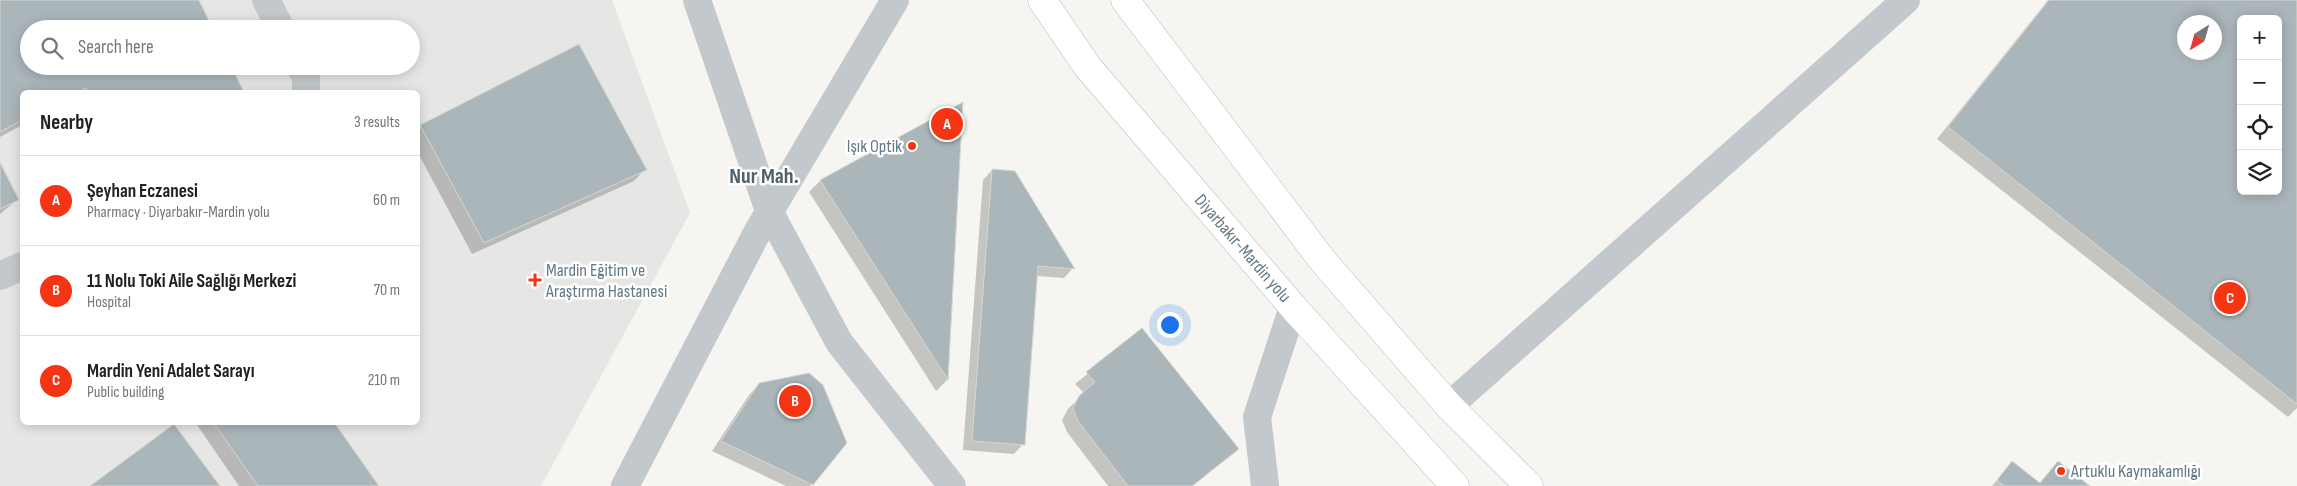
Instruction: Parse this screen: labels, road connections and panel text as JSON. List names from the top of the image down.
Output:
{
  "streets": {
    "highway": ["Diyarbakır-Mardin yolu"]
  },
  "districts": ["Nur Mah."],
  "places": {
    "other": ["Işık Optik", "Artuklu Kaymakamlığı"],
    "health": ["Mardin Eğitim ve Araştırma Hastanesi"]
  },
  "north": "bottom left",
  "page": {
    "map_buttons": ["+", "−"],
    "search": "Search here",
    "heading": ["Nearby", "3 results"],
    "pins": ["A", "C", "B"],
    "list": [
      {
        "mark": "A",
        "name": "Şeyhan Eczanesi",
        "note": "Pharmacy · Diyarbakır-Mardin yolu",
        "value": "60 m"
      },
      {
        "mark": "B",
        "name": "11 Nolu Toki Aile Sağlığı Merkezi",
        "note": "Hospital",
        "value": "70 m"
      },
      {
        "mark": "C",
        "name": "Mardin Yeni Adalet Sarayı",
        "note": "Public building",
        "value": "210 m"
      }
    ]
  }
}
